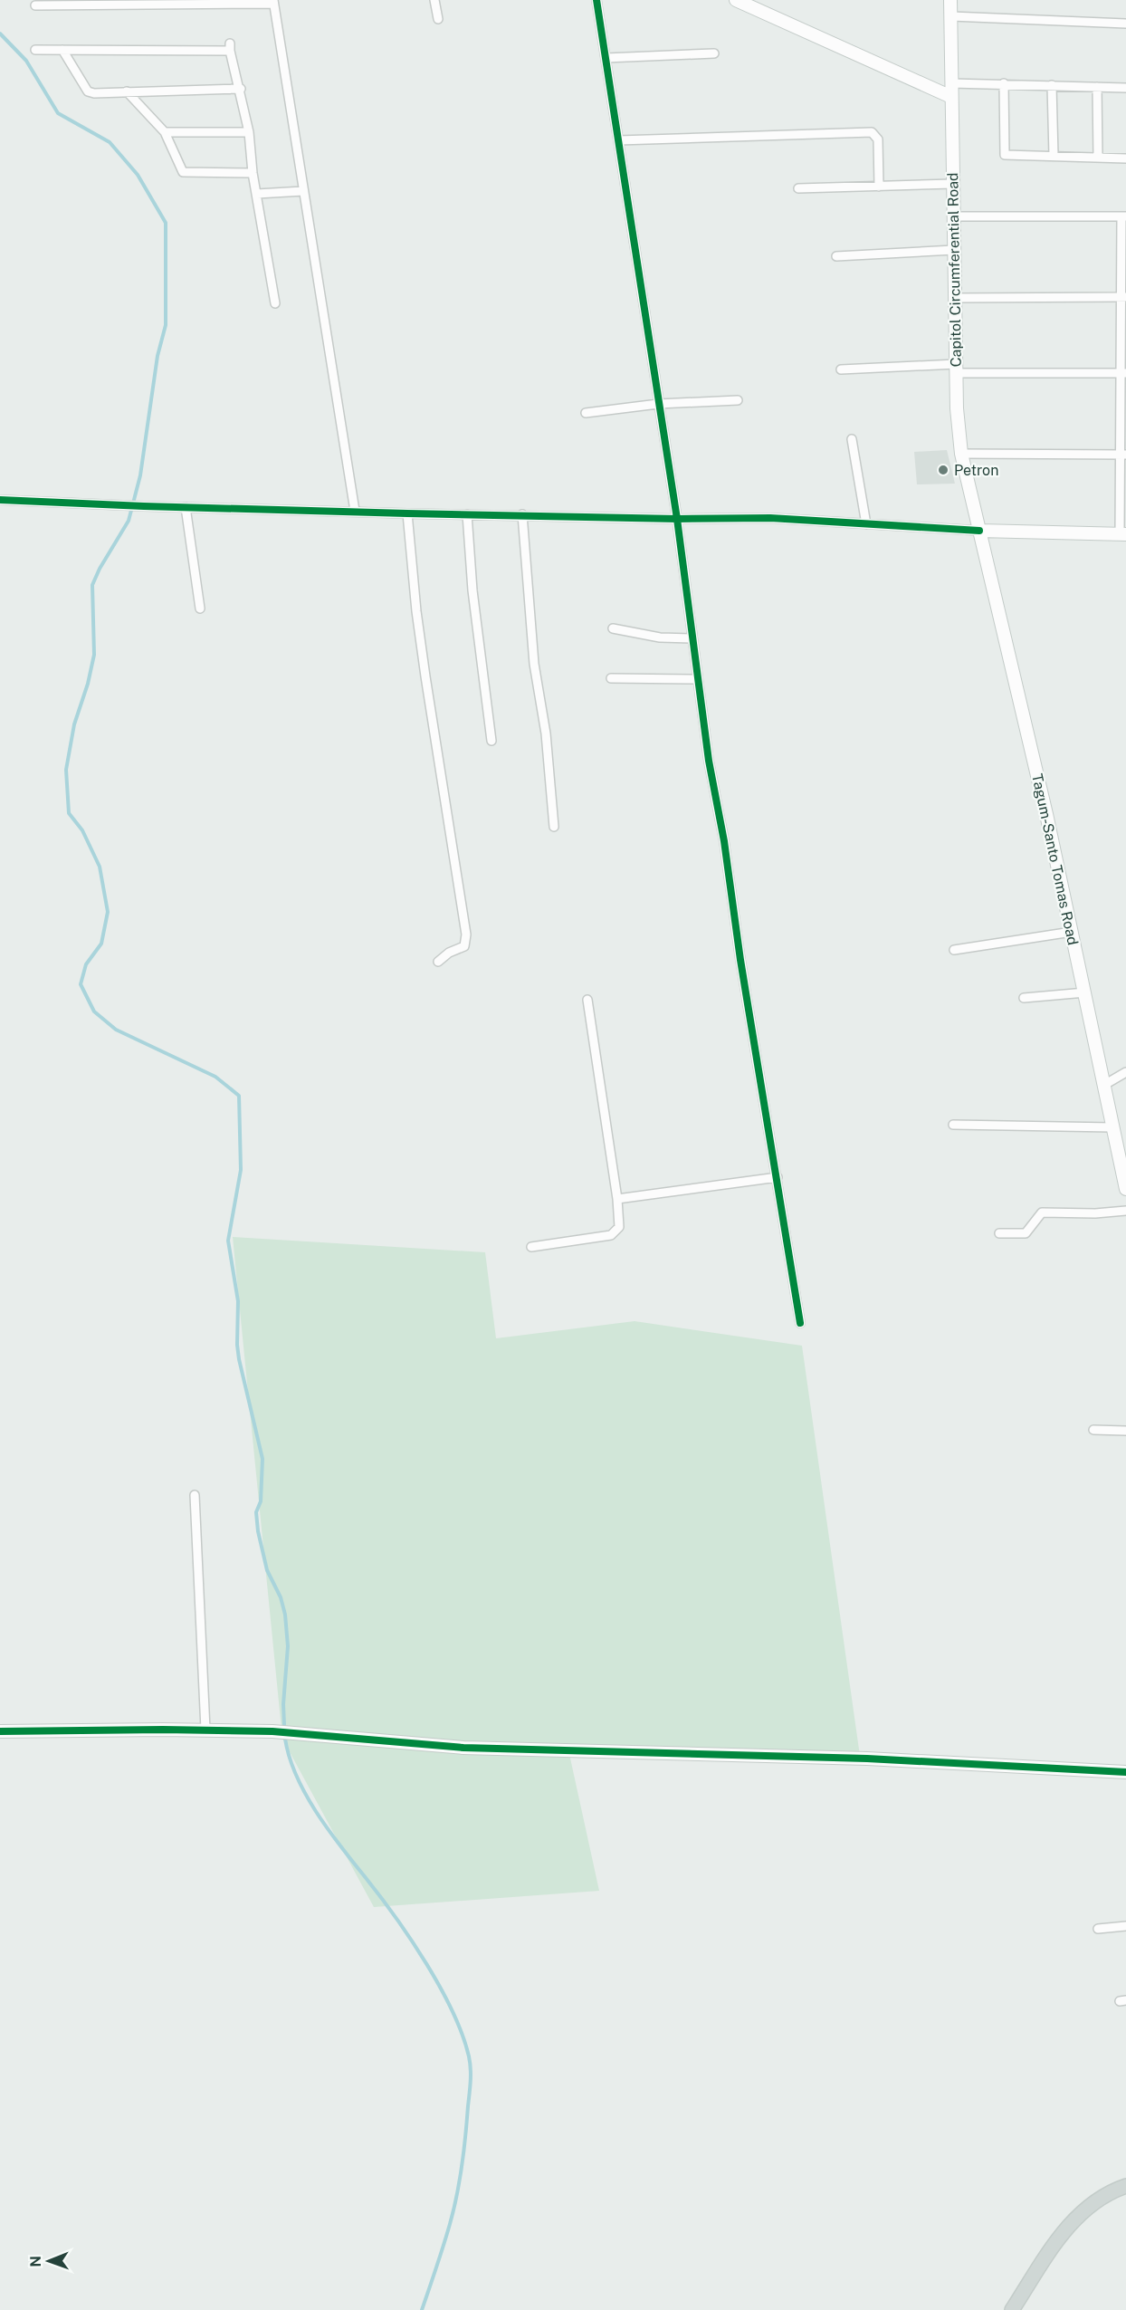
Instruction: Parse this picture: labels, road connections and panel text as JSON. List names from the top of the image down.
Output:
{
  "streets": {
    "main road": ["Capitol Circumferential Road", "Tagum-Santo Tomas Road"]
  },
  "crossings": [
    ["Capitol Circumferential Road", "Tagum-Santo Tomas Road"]
  ],
  "places": ["Petron"],
  "north": "left"
}
